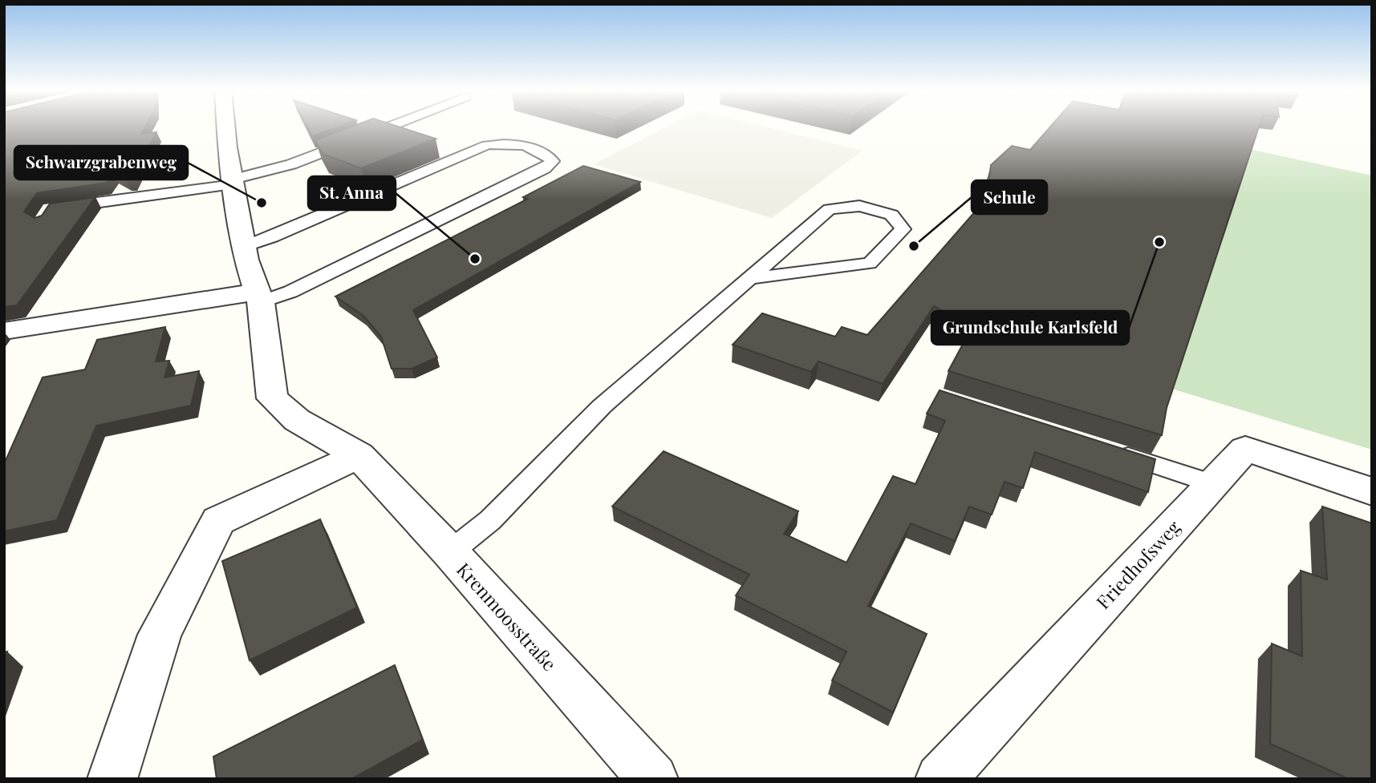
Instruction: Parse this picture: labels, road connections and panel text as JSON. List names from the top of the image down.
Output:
{
  "streets": {
    "street": ["Friedhofsweg", "Krenmoosstraße"]
  },
  "places": [
    "Schwarzgrabenweg",
    "Grundschule Karlsfeld",
    "Schule",
    "St. Anna"
  ]
}
